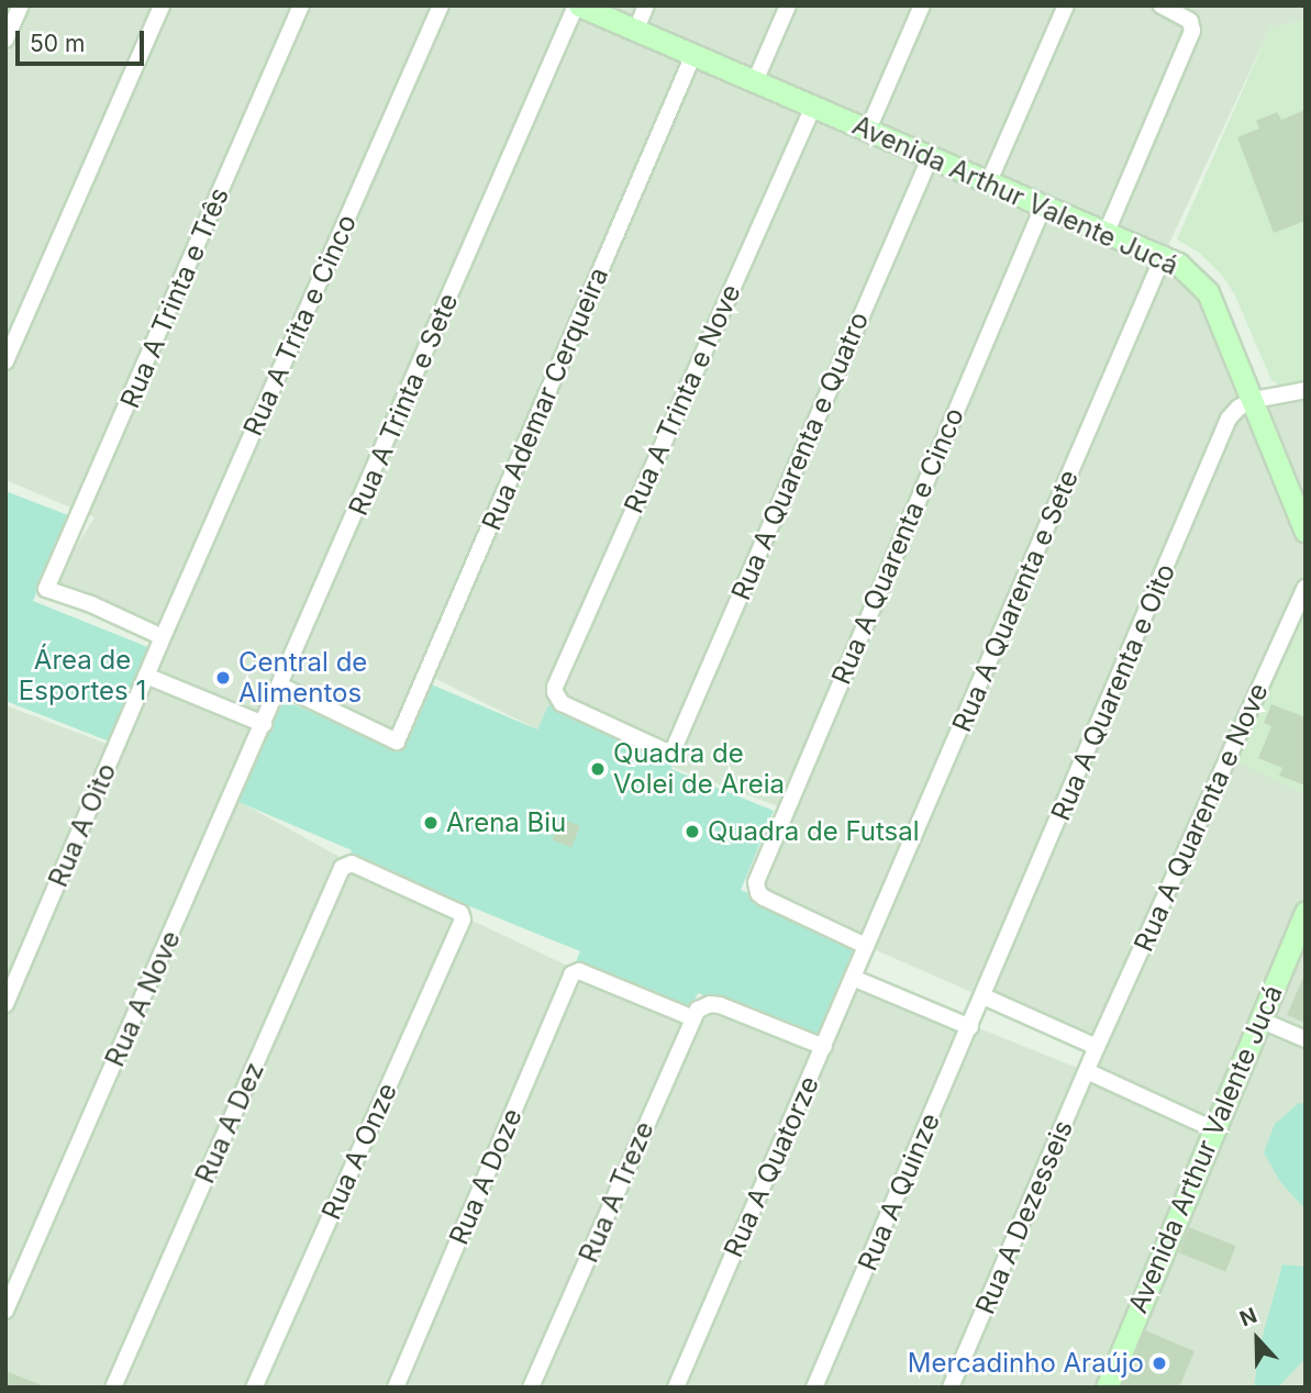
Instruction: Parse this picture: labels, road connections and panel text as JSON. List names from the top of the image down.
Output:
{
  "streets": {
    "street": [
      "Avenida Arthur Valente Jucá",
      "Rua A Trinta e Três",
      "Rua A Trita e Cinco",
      "Rua Ademar Cerqueira",
      "Rua A Trinta e Nove",
      "Rua A Trinta e Sete",
      "Rua A Quarenta e Quatro",
      "Rua A Quarenta e Cinco",
      "Rua A Quarenta e Sete",
      "Rua A Quarenta e Oito",
      "Rua A Quarenta e Nove",
      "Rua A Oito",
      "Rua A Nove",
      "Rua A Dez",
      "Rua A Onze",
      "Rua A Quatorze",
      "Rua A Doze",
      "Rua A Treze",
      "Rua A Quinze",
      "Rua A Dezesseis"
    ]
  },
  "crossings": [
    ["Avenida Arthur Valente Jucá", "Rua Ademar Cerqueira"],
    ["Avenida Arthur Valente Jucá", "Rua A Trinta e Nove"],
    ["Avenida Arthur Valente Jucá", "Rua A Trinta e Sete"],
    ["Avenida Arthur Valente Jucá", "Rua A Quarenta e Quatro"],
    ["Avenida Arthur Valente Jucá", "Rua A Quarenta e Cinco"],
    ["Avenida Arthur Valente Jucá", "Rua A Quarenta e Sete"],
    ["Avenida Arthur Valente Jucá", "Rua A Quarenta e Oito"],
    ["Rua A Trinta e Três", "Rua A Trita e Cinco"],
    ["Rua A Trinta e Três", "Rua A Oito"],
    ["Rua A Trita e Cinco", "Rua A Oito"],
    ["Rua Ademar Cerqueira", "Rua A Trinta e Sete"],
    ["Rua Ademar Cerqueira", "Rua A Nove"],
    ["Rua A Trinta e Nove", "Rua A Quarenta e Quatro"],
    ["Rua A Trinta e Sete", "Rua A Nove"],
    ["Rua A Quarenta e Cinco", "Rua A Quarenta e Sete"],
    ["Rua A Quarenta e Cinco", "Rua A Quatorze"],
    ["Rua A Quarenta e Sete", "Rua A Quatorze"],
    ["Rua A Quarenta e Oito", "Rua A Quinze"],
    ["Rua A Quarenta e Nove", "Rua A Dezesseis"],
    ["Rua A Dez", "Rua A Onze"],
    ["Rua A Doze", "Rua A Treze"]
  ],
  "parks": ["Área de Esportes 1"],
  "places": [
    "Central de Alimentos",
    "Quadra de Volei de Areia",
    "Arena Biu",
    "Quadra de Futsal",
    "Mercadinho Araújo"
  ],
  "scale_bar": "50 m",
  "north": "top"
}
